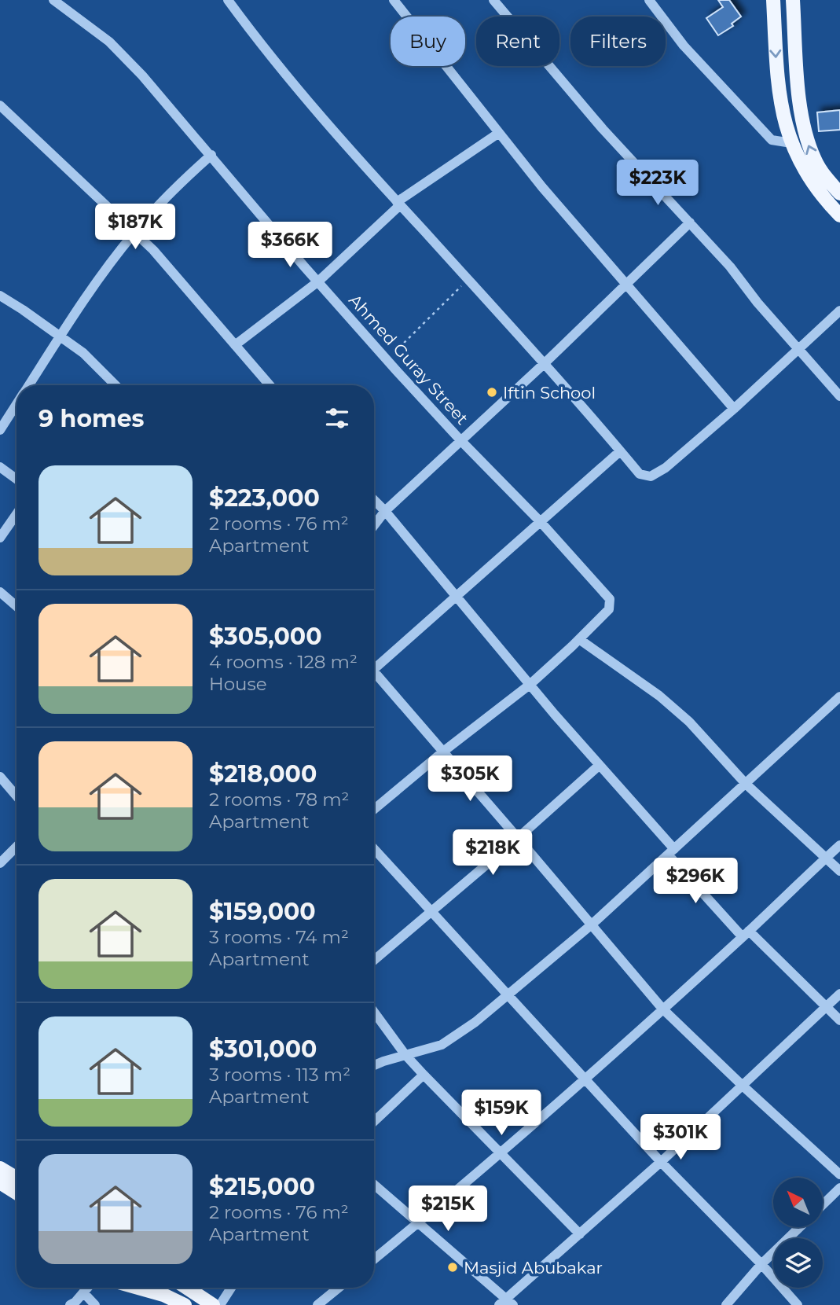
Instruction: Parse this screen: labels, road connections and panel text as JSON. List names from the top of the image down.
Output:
{
  "streets": {
    "street": ["Ahmed Guray Street"]
  },
  "places": ["Iftin School", "Masjid Abubakar"],
  "north": "top left",
  "page": {
    "chip": ["Buy", "Rent", "Filters"],
    "price": [
      "$223K",
      "$187K",
      "$366K",
      "$305K",
      "$218K",
      "$296K",
      "$159K",
      "$301K",
      "$215K"
    ],
    "heading": "9 homes",
    "list": [
      {
        "name": "$223,000",
        "note": "2 rooms · 76 m² · Apartment"
      },
      {
        "name": "$305,000",
        "note": "4 rooms · 128 m² · House"
      },
      {
        "name": "$218,000",
        "note": "2 rooms · 78 m² · Apartment"
      },
      {
        "name": "$159,000",
        "note": "3 rooms · 74 m² · Apartment"
      },
      {
        "name": "$301,000",
        "note": "3 rooms · 113 m² · Apartment"
      },
      {
        "name": "$215,000",
        "note": "2 rooms · 76 m² · Apartment"
      }
    ]
  }
}
